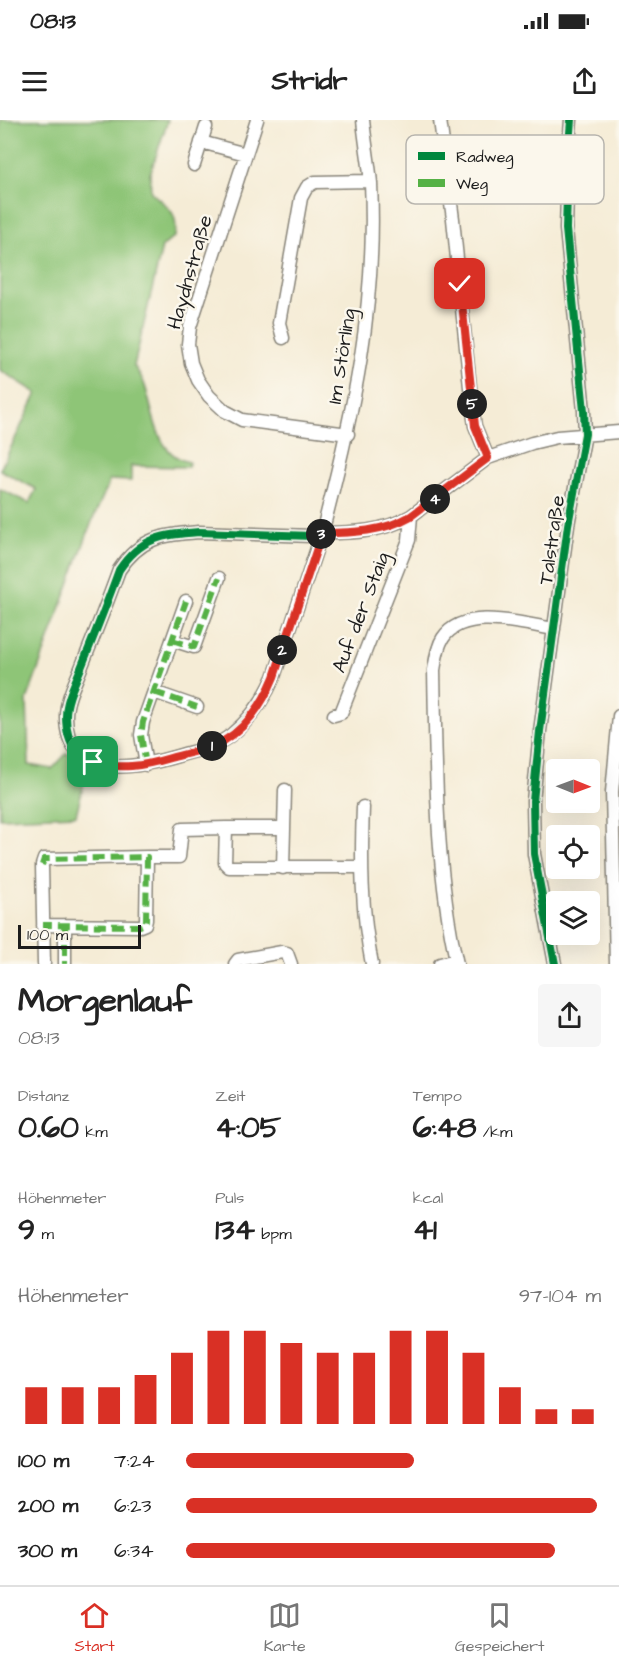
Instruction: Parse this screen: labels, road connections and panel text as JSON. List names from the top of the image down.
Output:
{
  "streets": {
    "street": [
      "Haydnstraße",
      "Im Störling",
      "Talstraße",
      "Auf der Staig"
    ]
  },
  "crossings": [
    ["Haydnstraße", "Im Störling"],
    ["Im Störling", "Talstraße"],
    ["Im Störling", "Auf der Staig"]
  ],
  "legend": ["Radweg", "Weg"],
  "scale_bar": "100 m",
  "north": "right",
  "page": {
    "status": "08:13",
    "header": "Stridr",
    "pins": [
      "5",
      "4",
      "3",
      "2",
      "1"
    ],
    "scale": "100 m",
    "heading": ["Morgenlauf", "08:13"],
    "stats": [
      ["Distanz", "0.60 km"],
      ["Zeit", "4:05"],
      ["Tempo", "6:48 /km"],
      ["Höhenmeter", "9 m"],
      ["Puls", "134 bpm"],
      ["kcal", "41"]
    ],
    "chart": ["Höhenmeter", "97–104 m"],
    "list": [
      {
        "name": "100 m",
        "note": "7:24"
      },
      {
        "name": "200 m",
        "note": "6:23"
      },
      {
        "name": "300 m",
        "note": "6:34"
      }
    ],
    "tabs": ["Start", "Karte", "Gespeichert"]
  }
}
